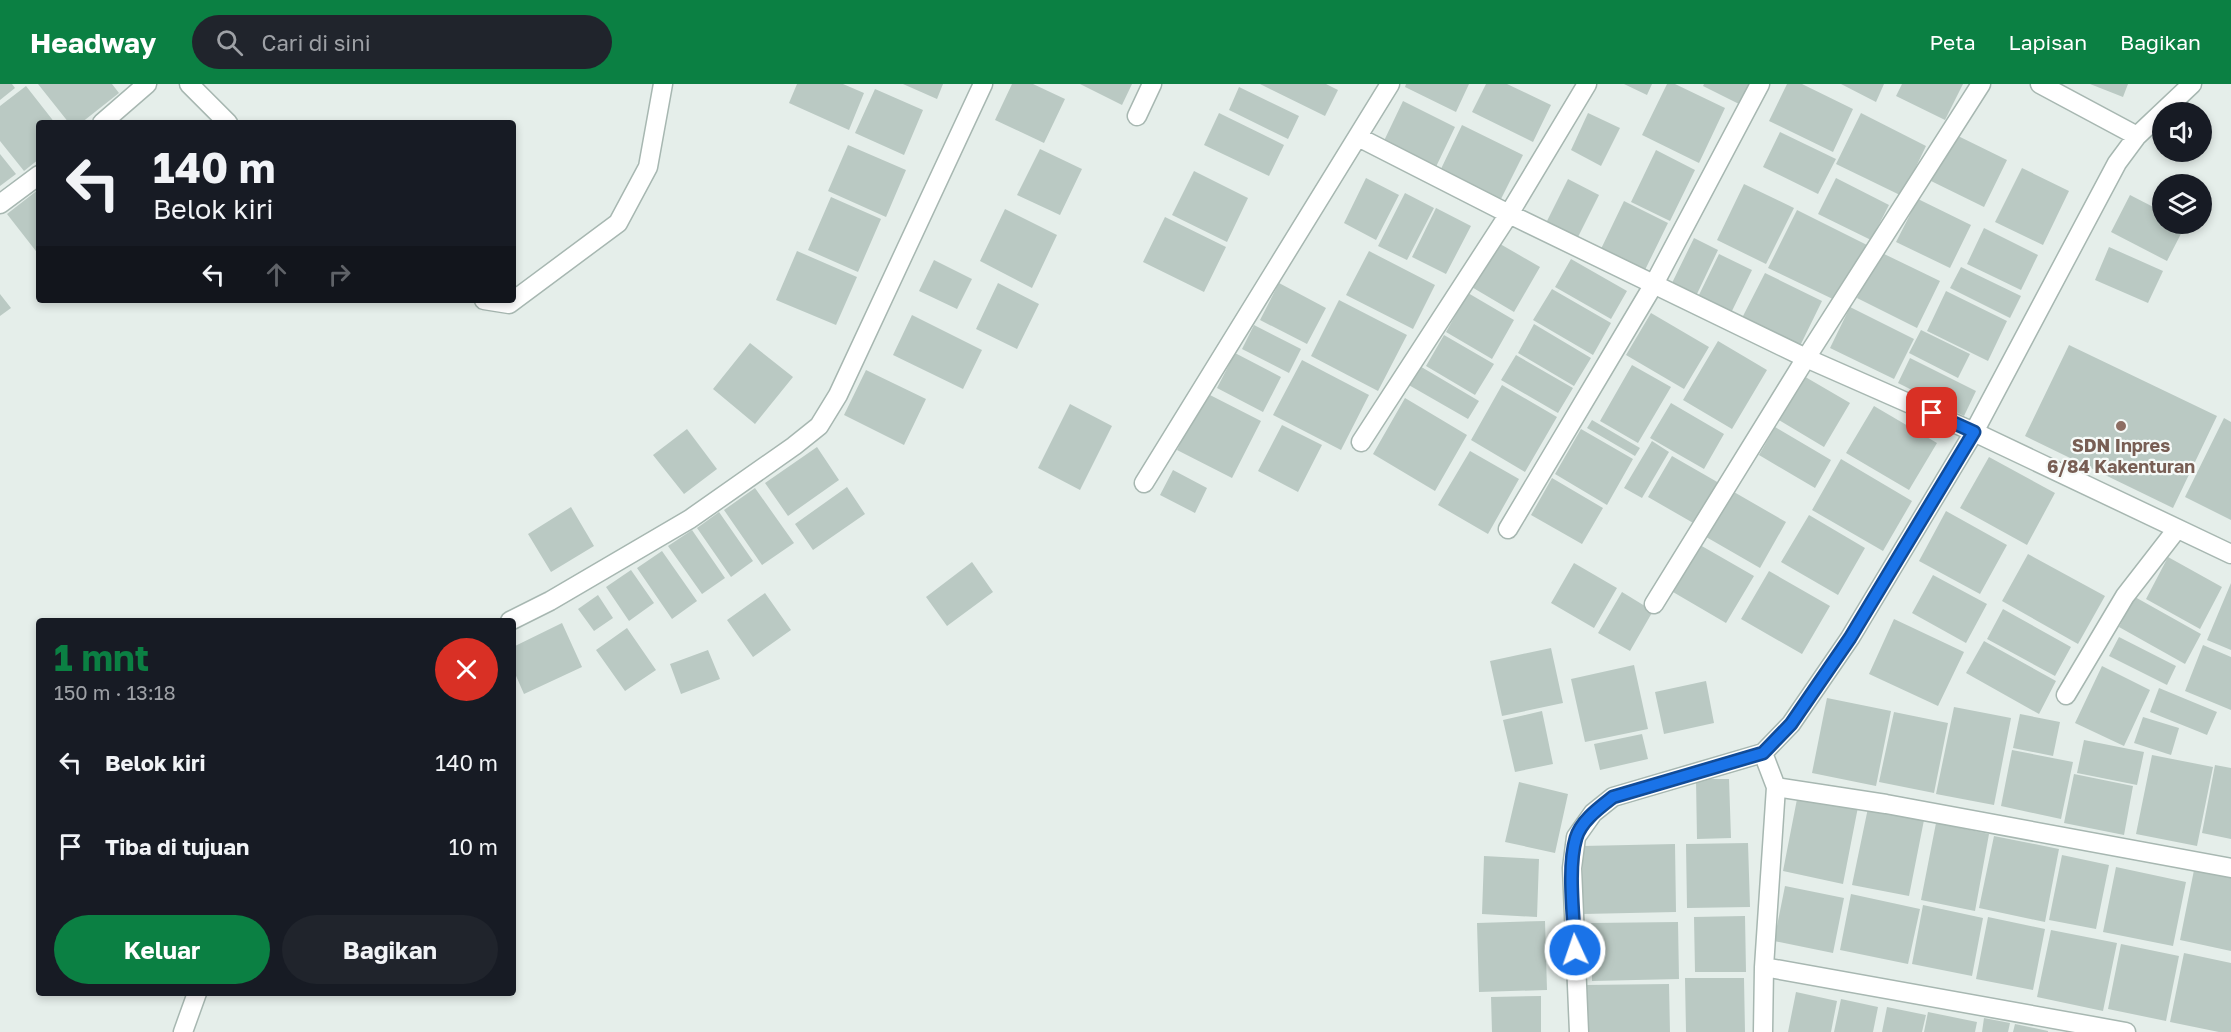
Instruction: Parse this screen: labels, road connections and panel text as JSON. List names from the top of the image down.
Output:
{
  "places": ["SDN Inpres 6/84 Kakenturan"],
  "page": {
    "header": "Headway",
    "search": "Cari di sini",
    "nav": ["Peta", "Lapisan", "Bagikan"],
    "turn": ["140 m", "Belok kiri"],
    "heading": ["1 mnt", "150 m · 13:18"],
    "list": [
      {
        "name": "Belok kiri",
        "value": "140 m"
      },
      {
        "name": "Tiba di tujuan",
        "value": "10 m"
      }
    ],
    "buttons": ["Keluar", "Bagikan"]
  }
}
